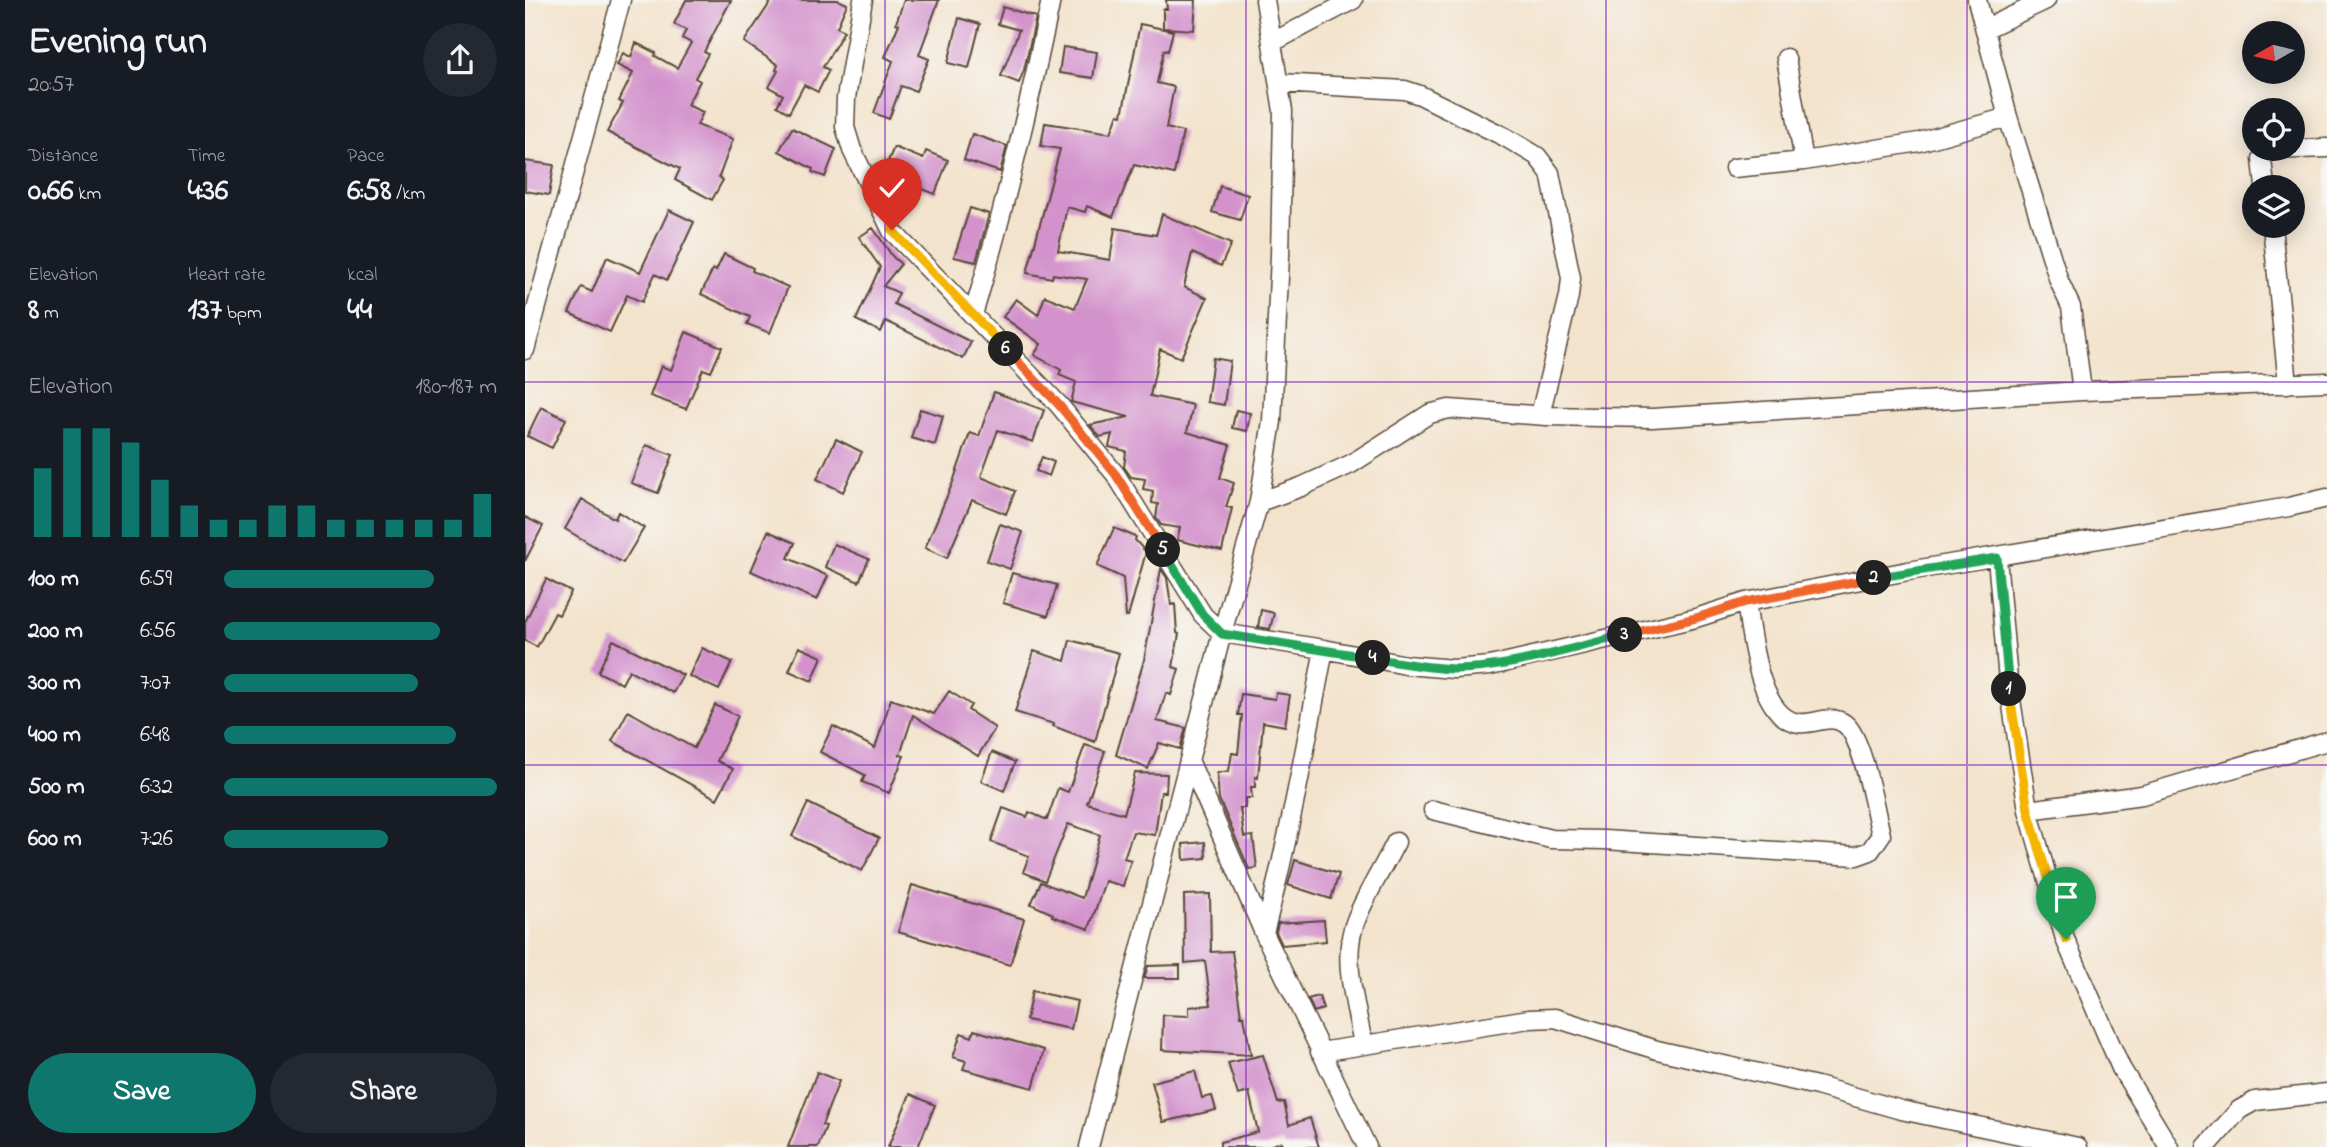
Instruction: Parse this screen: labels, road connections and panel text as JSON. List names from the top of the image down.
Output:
{
  "north": "left",
  "page": {
    "heading": ["Evening run", "20:57"],
    "stats": [
      ["Distance", "0.66 km"],
      ["Time", "4:36"],
      ["Pace", "6:58 /km"],
      ["Elevation", "8 m"],
      ["Heart rate", "137 bpm"],
      ["kcal", "44"]
    ],
    "pins": [
      "6",
      "5",
      "2",
      "3",
      "4",
      "1"
    ],
    "chart": ["Elevation", "180–187 m"],
    "list": [
      {
        "name": "100 m",
        "note": "6:59"
      },
      {
        "name": "200 m",
        "note": "6:56"
      },
      {
        "name": "300 m",
        "note": "7:07"
      },
      {
        "name": "400 m",
        "note": "6:48"
      },
      {
        "name": "500 m",
        "note": "6:32"
      },
      {
        "name": "600 m",
        "note": "7:26"
      }
    ],
    "buttons": ["Save", "Share"]
  }
}
